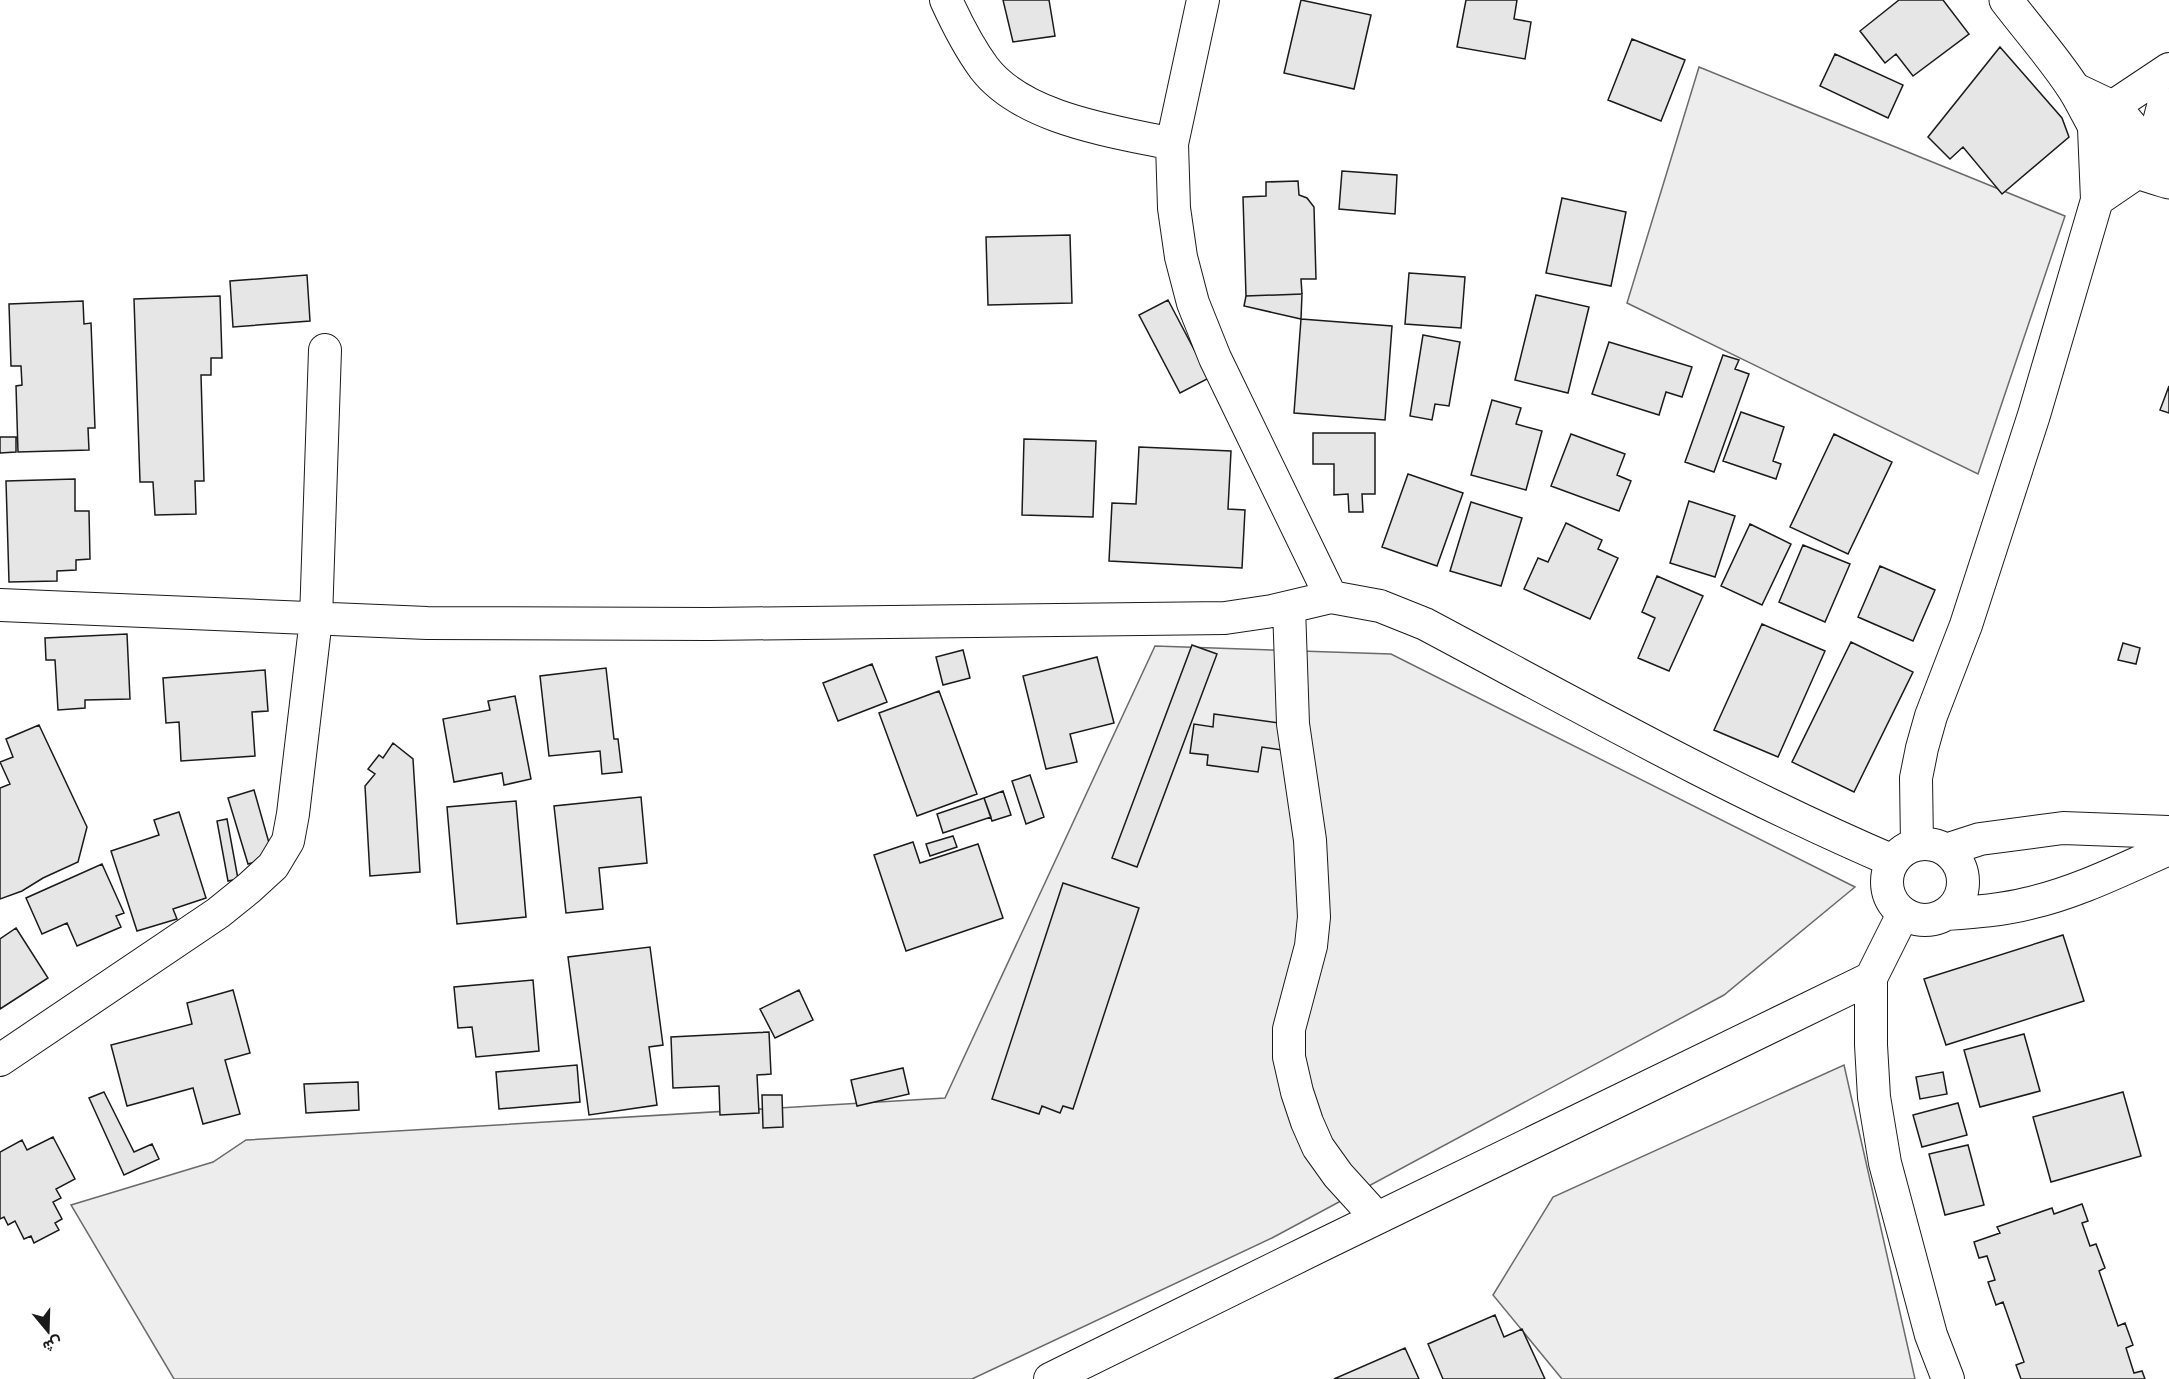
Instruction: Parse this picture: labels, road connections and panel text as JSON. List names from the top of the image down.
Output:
{
  "north": "bottom"
}
